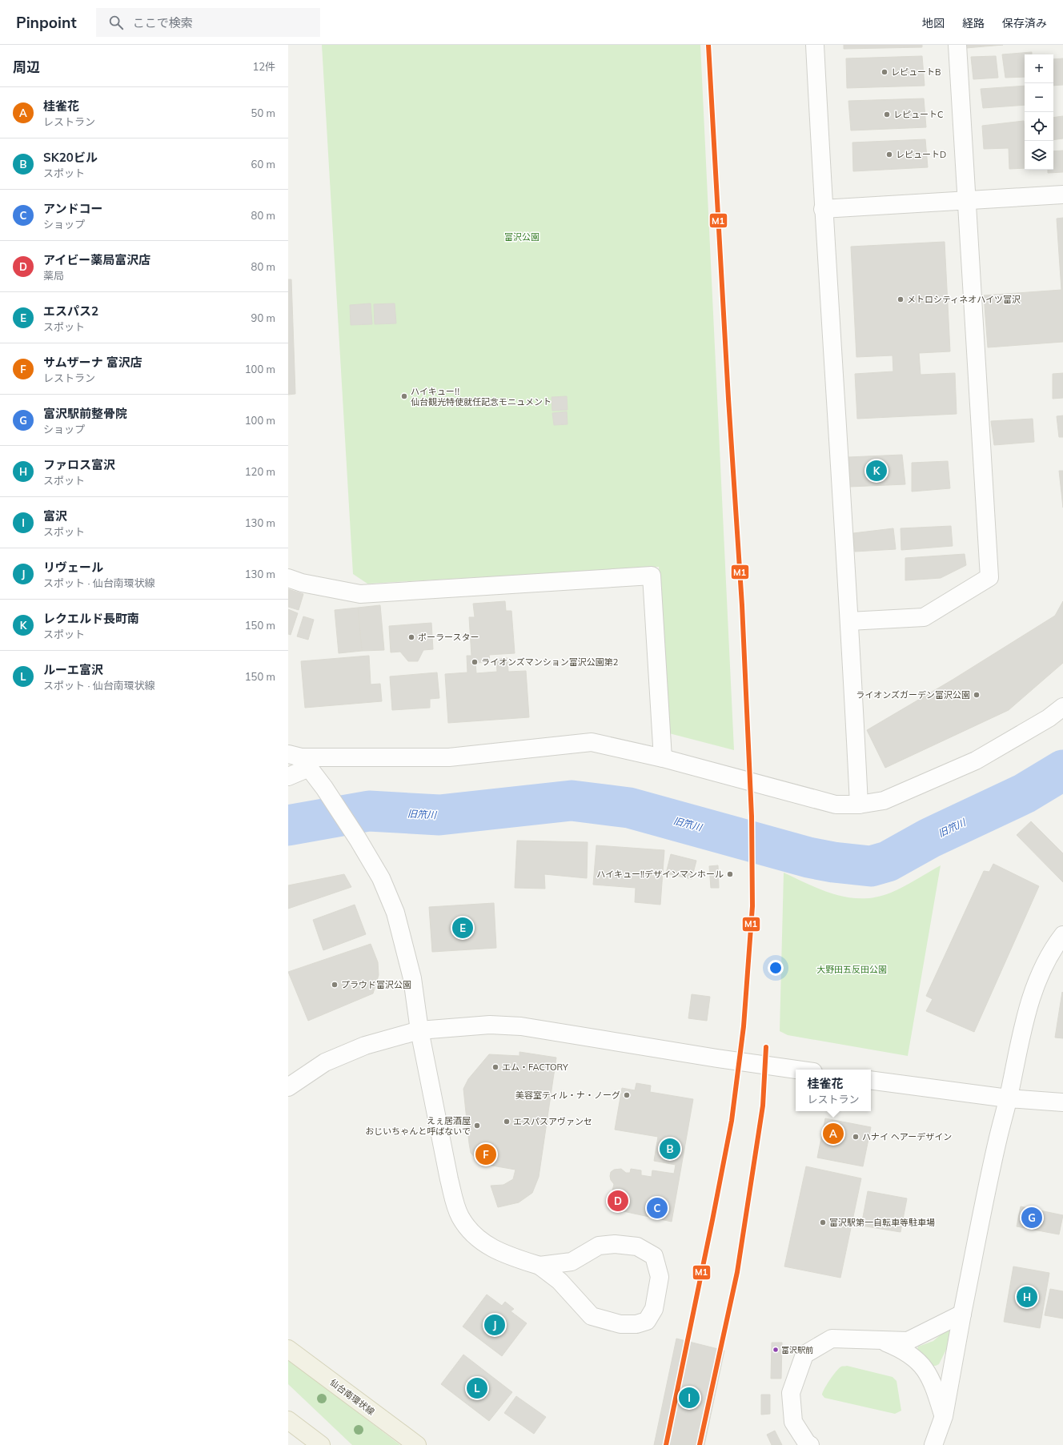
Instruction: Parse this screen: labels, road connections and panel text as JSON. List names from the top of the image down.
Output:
{
  "streets": {
    "main road": ["仙台南環状線"]
  },
  "water": ["旧笊川"],
  "parks": ["富沢公園", "大野田五反田公園"],
  "places": [
    "レピュートB",
    "レピュートC",
    "レピュートD",
    "メトロシティネオハイツ富沢",
    "ハイキュー‼ 仙台観光特使就任記念モニュメント",
    "ポーラースター",
    "ライオンズマンション富沢公園第2",
    "ライオンズガーデン富沢公園",
    "ハイキュー!!デザインマンホール",
    "プラウド富沢公園",
    "エム・FACTORY",
    "美容室ティル・ナ・ノーグ",
    "エスパスアヴァンセ",
    "えぇ居酒屋 おじいちゃんと呼ばないで",
    "ハナイ ヘアーデザイン",
    "富沢駅第一自転車等駐車場",
    "富沢駅前"
  ],
  "lines": ["transit line M1"],
  "page": {
    "header": "Pinpoint",
    "search": "ここで検索",
    "nav": ["地図", "経路", "保存済み"],
    "heading": ["周辺", "12件"],
    "map_buttons": ["+", "−"],
    "list": [
      {
        "mark": "A",
        "name": "桂雀花",
        "note": "レストラン",
        "value": "50 m"
      },
      {
        "mark": "B",
        "name": "SK20ビル",
        "note": "スポット",
        "value": "60 m"
      },
      {
        "mark": "C",
        "name": "アンドコー",
        "note": "ショップ",
        "value": "80 m"
      },
      {
        "mark": "D",
        "name": "アイビー薬局富沢店",
        "note": "薬局",
        "value": "80 m"
      },
      {
        "mark": "E",
        "name": "エスパス2",
        "note": "スポット",
        "value": "90 m"
      },
      {
        "mark": "F",
        "name": "サムザーナ 富沢店",
        "note": "レストラン",
        "value": "100 m"
      },
      {
        "mark": "G",
        "name": "富沢駅前整骨院",
        "note": "ショップ",
        "value": "100 m"
      },
      {
        "mark": "H",
        "name": "ファロス富沢",
        "note": "スポット",
        "value": "120 m"
      },
      {
        "mark": "I",
        "name": "富沢",
        "note": "スポット",
        "value": "130 m"
      },
      {
        "mark": "J",
        "name": "リヴェール",
        "note": "スポット · 仙台南環状線",
        "value": "130 m"
      },
      {
        "mark": "K",
        "name": "レクエルド長町南",
        "note": "スポット",
        "value": "150 m"
      },
      {
        "mark": "L",
        "name": "ルーエ富沢",
        "note": "スポット · 仙台南環状線",
        "value": "150 m"
      }
    ],
    "pins": [
      "K",
      "E",
      "A",
      "B",
      "F",
      "D",
      "C",
      "G",
      "H",
      "J",
      "L",
      "I"
    ],
    "popup": ["桂雀花", "レストラン"]
  }
}
